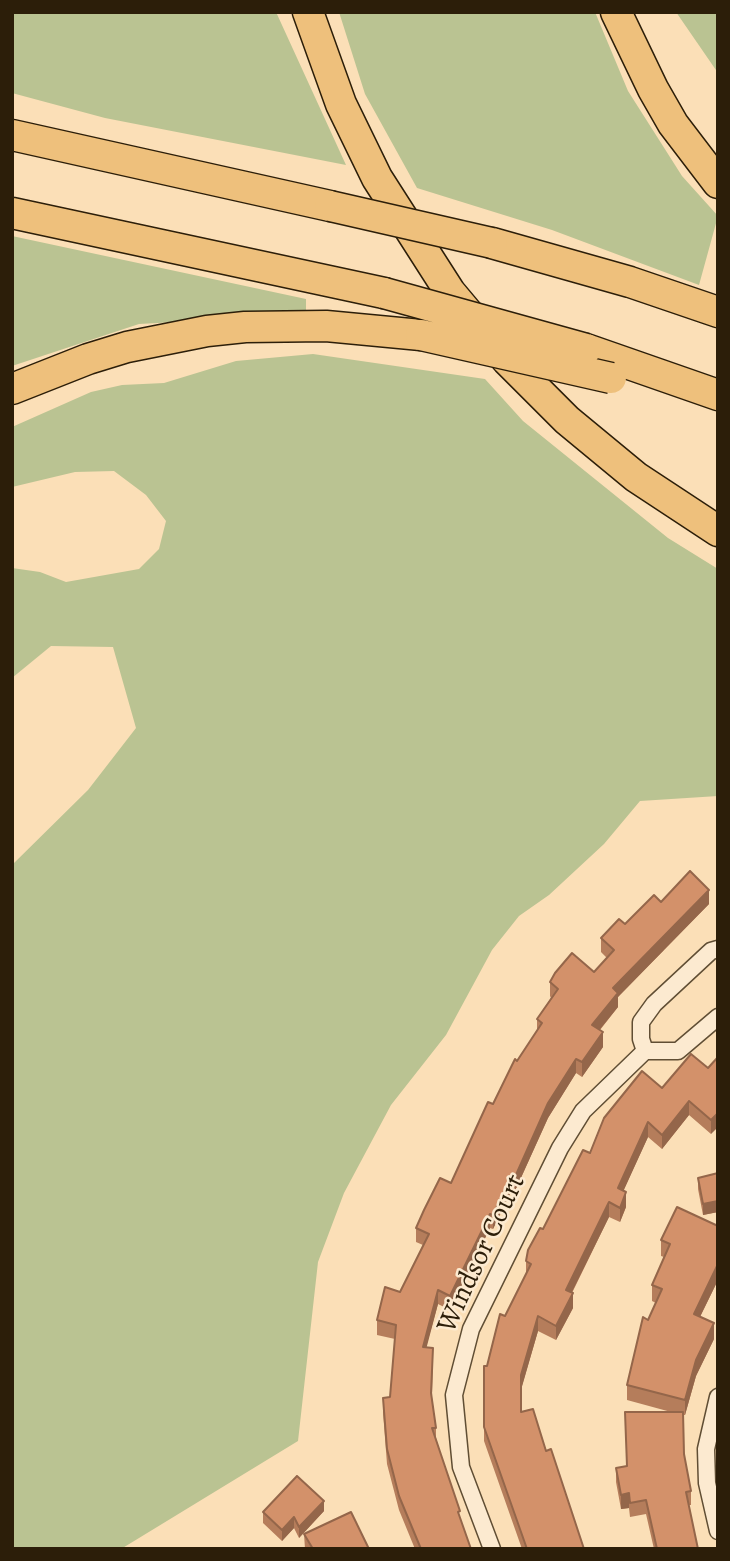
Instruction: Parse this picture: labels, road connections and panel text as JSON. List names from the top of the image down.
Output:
{
  "streets": {
    "street": ["Windsor Court"]
  }
}
